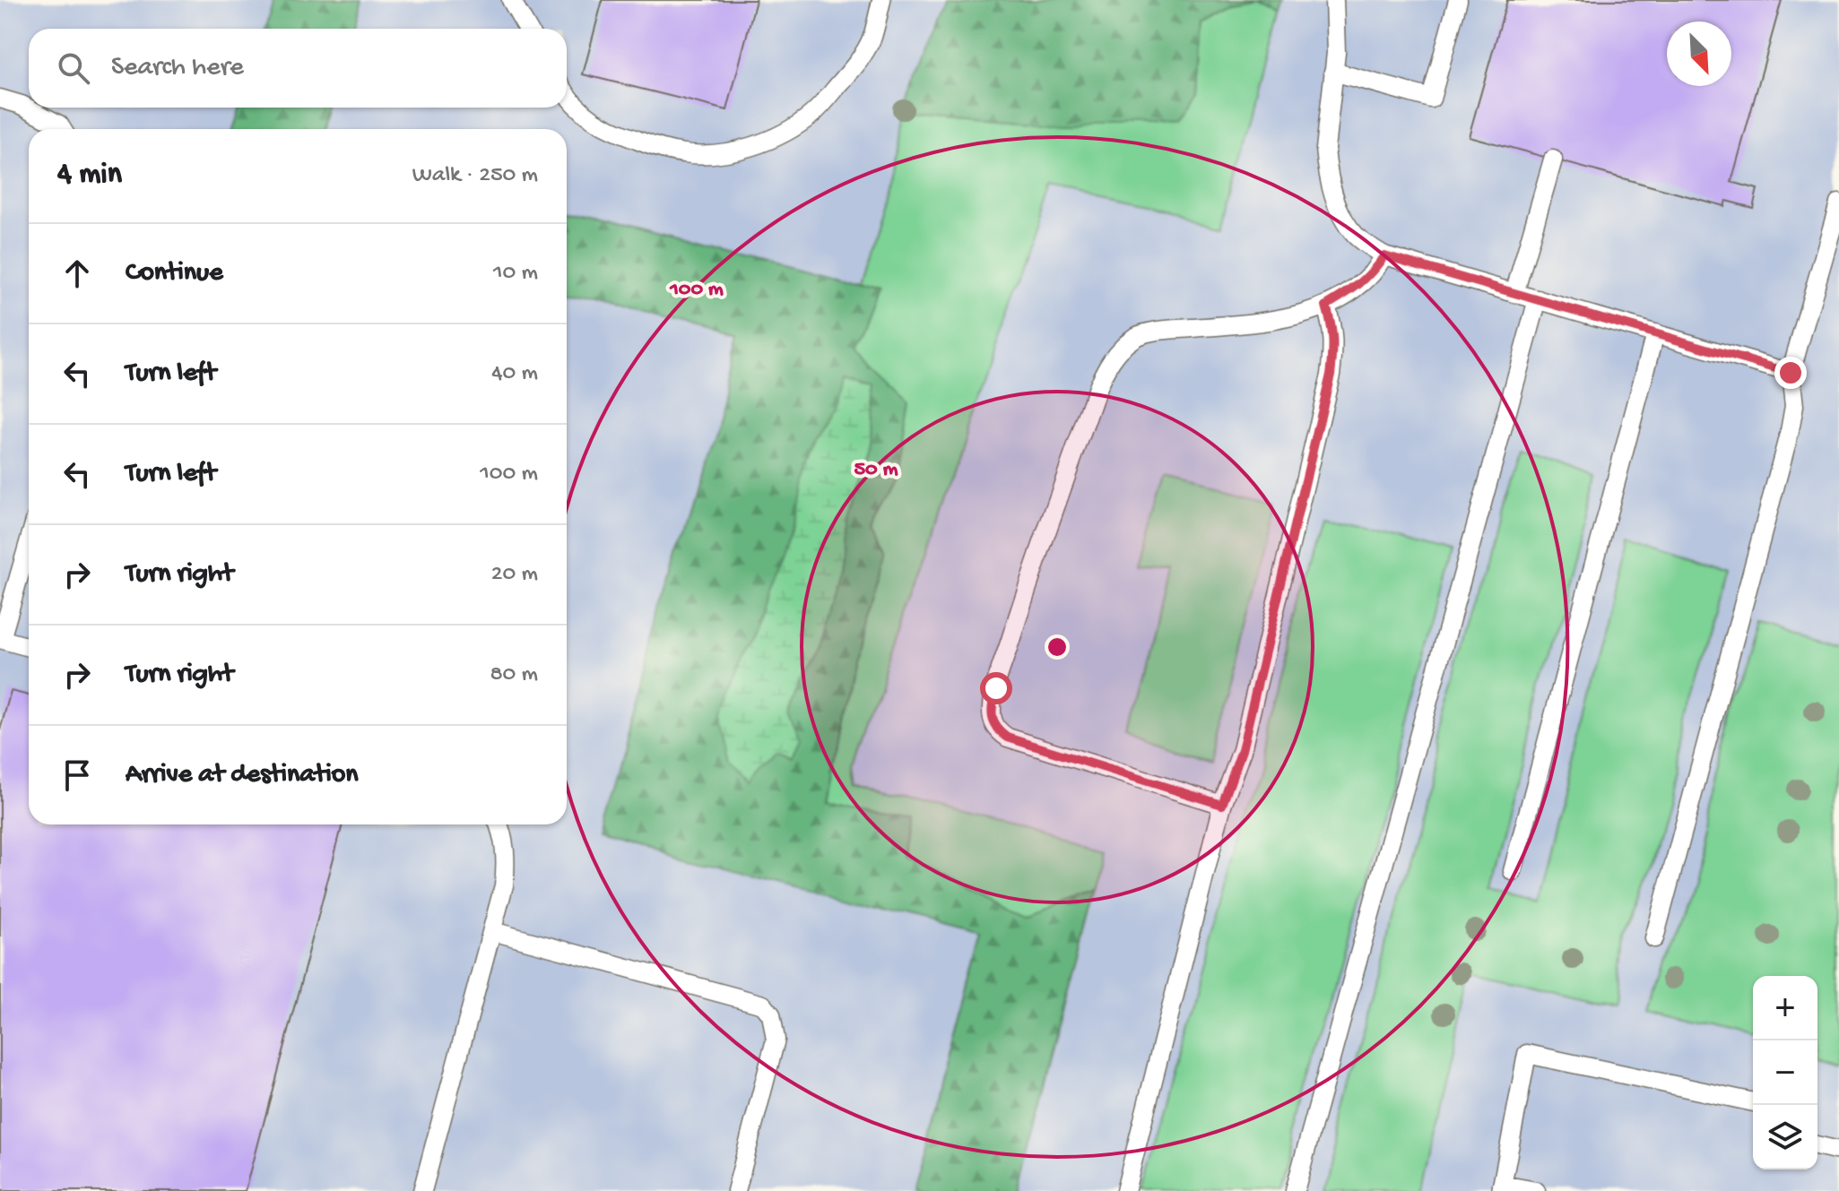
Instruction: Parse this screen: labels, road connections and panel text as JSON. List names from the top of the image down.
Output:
{
  "north": "bottom right",
  "page": {
    "search": "Search here",
    "heading": ["4 min", "Walk · 250 m"],
    "list": [
      ["Continue", "10 m"],
      ["Turn left", "40 m"],
      ["Turn left", "100 m"],
      ["Turn right", "20 m"],
      ["Turn right", "80 m"],
      "Arrive at destination"
    ],
    "map_buttons": ["+", "−"]
  },
  "rings": ["100 m", "50 m"]
}
